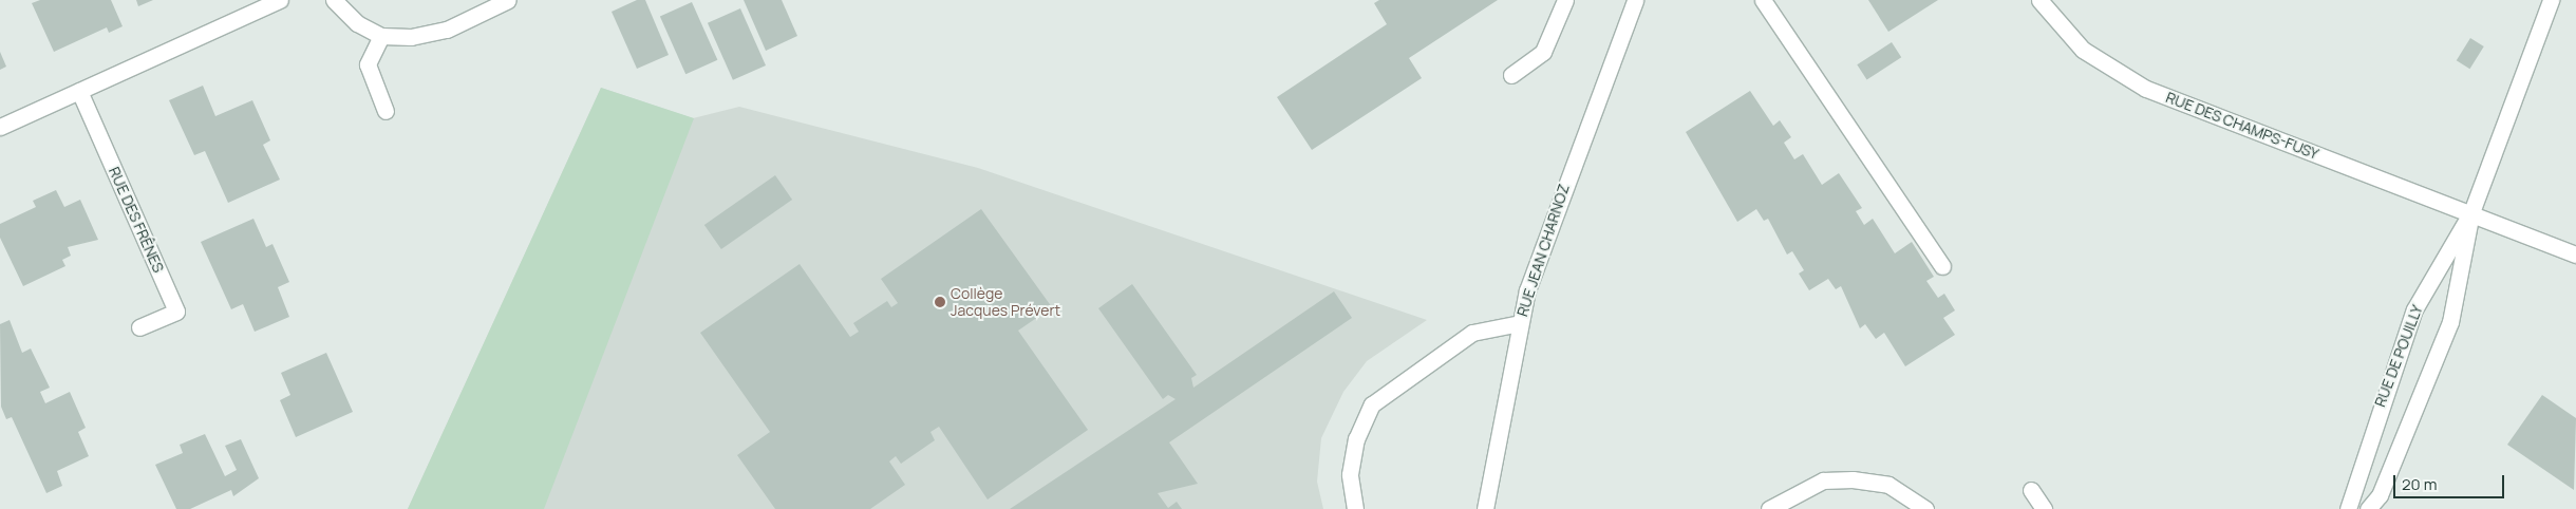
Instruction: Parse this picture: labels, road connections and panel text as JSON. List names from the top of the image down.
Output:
{
  "streets": {
    "street": [
      "RUE DES CHAMPS-FUSY",
      "RUE DES FRÊNES",
      "RUE JEAN CHARNOZ",
      "RUE DE POUILLY"
    ]
  },
  "crossings": [
    ["RUE DES CHAMPS-FUSY", "RUE DE POUILLY"]
  ],
  "places": ["Collège Jacques Prévert"],
  "scale_bar": "20 m"
}
